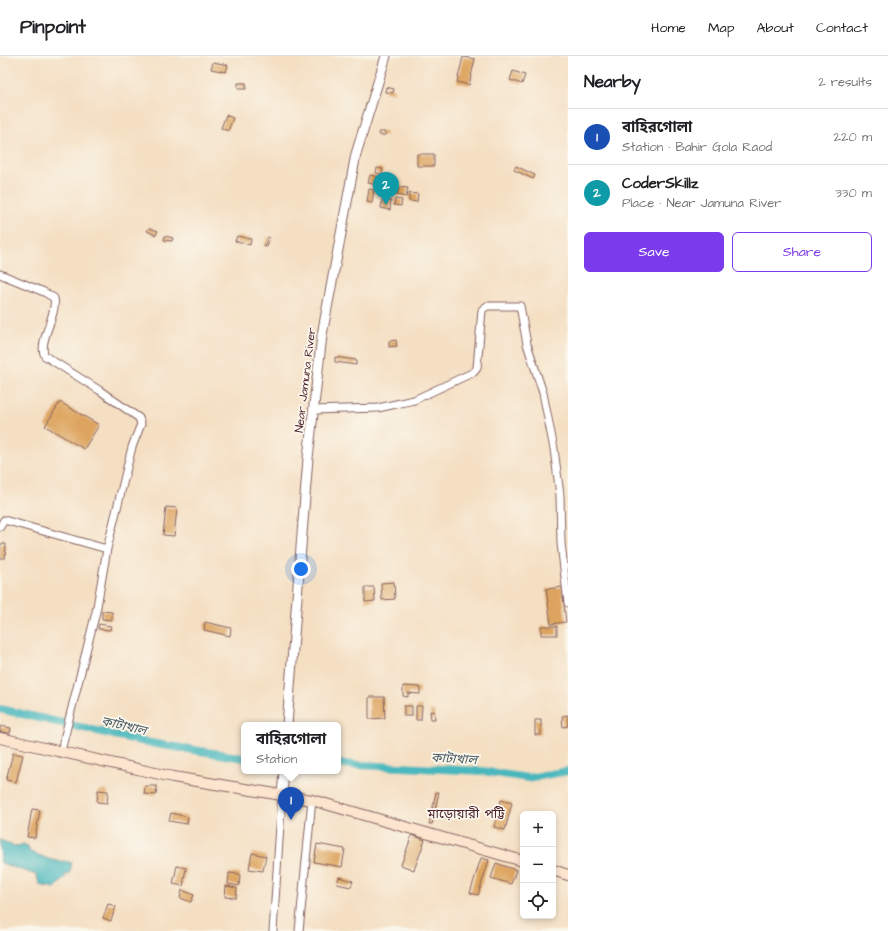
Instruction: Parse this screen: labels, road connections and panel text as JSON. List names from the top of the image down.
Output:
{
  "streets": {
    "street": ["Near Jamuna River"]
  },
  "districts": ["মাড়োয়ারী পট্টি"],
  "water": ["কাটাখাল"],
  "page": {
    "header": "Pinpoint",
    "nav": [
      "Home",
      "Map",
      "About",
      "Contact"
    ],
    "heading": ["Nearby", "2 results"],
    "list": [
      {
        "mark": "1",
        "name": "বাহিরগোলা",
        "note": "Station · Bahir Gola Raod",
        "value": "220 m"
      },
      {
        "mark": "2",
        "name": "CoderSkillz",
        "note": "Place · Near Jamuna River",
        "value": "330 m"
      }
    ],
    "pins": ["2", "1"],
    "buttons": ["Save", "Share"],
    "popup": ["বাহিরগোলা", "Station"],
    "map_buttons": ["+", "−"]
  }
}
